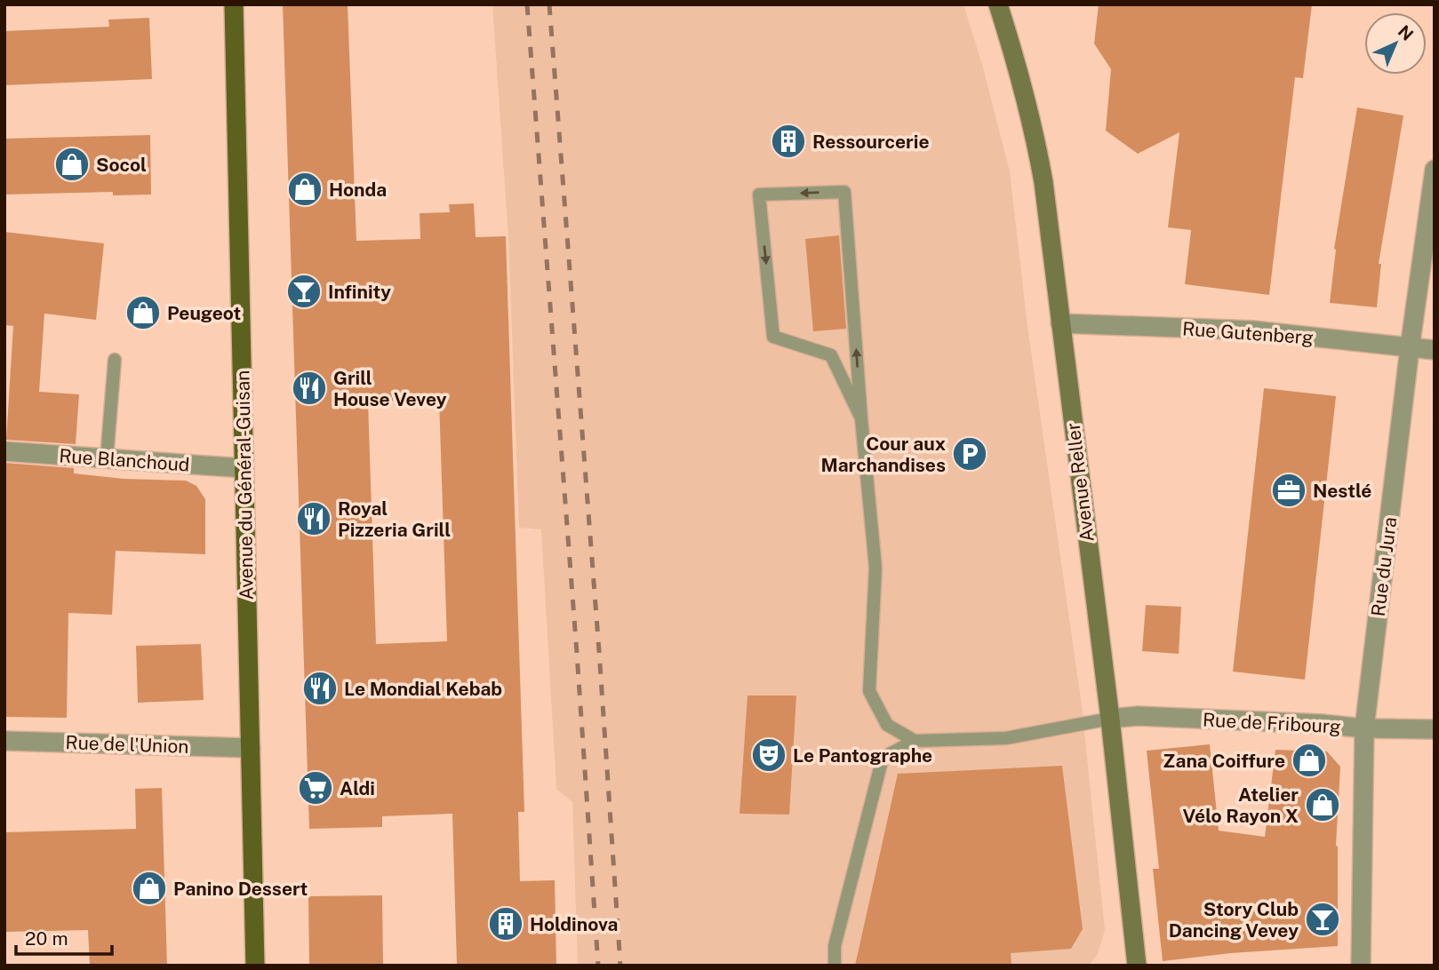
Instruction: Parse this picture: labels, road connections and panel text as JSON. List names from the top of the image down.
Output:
{
  "streets": {
    "main road": ["Avenue du Général-Guisan"],
    "street": [
      "Rue Gutenberg",
      "Rue Blanchoud",
      "Avenue Reller",
      "Rue du Jura",
      "Rue de Fribourg",
      "Rue de l'Union"
    ]
  },
  "crossings": [
    ["Rue Gutenberg", "Avenue Reller"],
    ["Rue Gutenberg", "Rue du Jura"],
    ["Rue Blanchoud", "Avenue du Général-Guisan"],
    ["Avenue Reller", "Rue de Fribourg"],
    ["Avenue du Général-Guisan", "Rue de l'Union"],
    ["Rue du Jura", "Rue de Fribourg"]
  ],
  "places": {
    "building": ["Ressourcerie", "Holdinova"],
    "shop": [
      "Socol",
      "Honda",
      "Peugeot",
      "Zana Coiffure",
      "Atelier Vélo Rayon X",
      "Panino Dessert"
    ],
    "bar": ["Infinity", "Story Club Dancing Vevey"],
    "restaurant": ["Grill House Vevey", "Royal Pizzeria Grill", "Le Mondial Kebab"],
    "parking": ["Cour aux Marchandises"],
    "office": ["Nestlé"],
    "theatre": ["Le Pantographe"],
    "supermarket": ["Aldi"]
  },
  "scale_bar": "20 m",
  "north": "top right"
}
